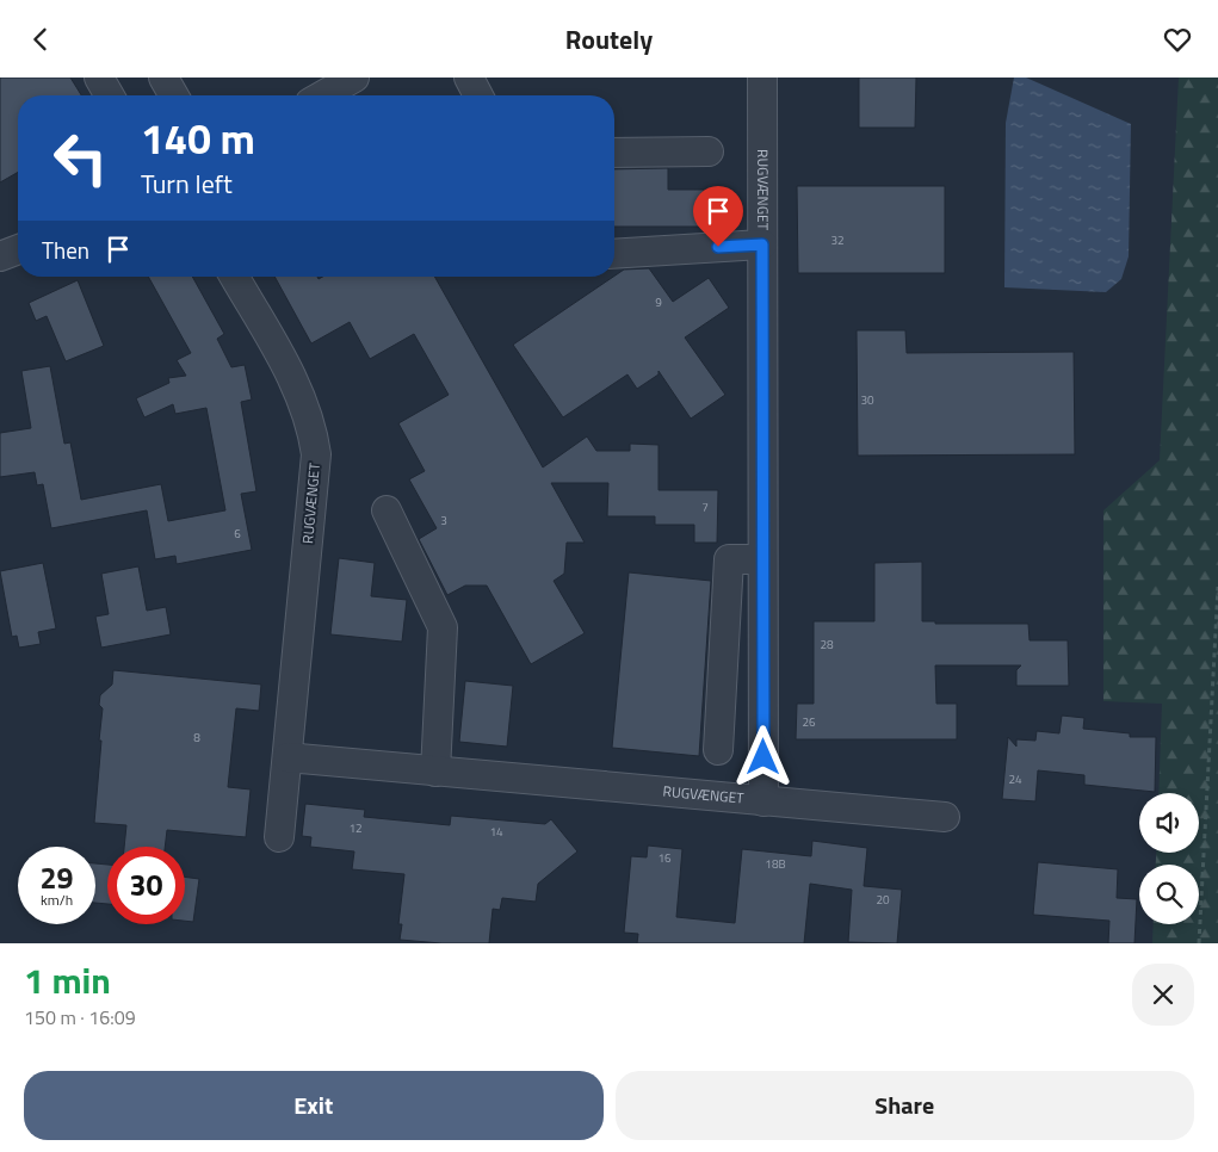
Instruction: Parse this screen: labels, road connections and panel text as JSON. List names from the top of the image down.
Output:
{
  "streets": {
    "street": ["RUGVÆNGET"]
  },
  "house_numbers": [
    "32",
    "9",
    "30",
    "7",
    "3",
    "6",
    "28",
    "26",
    "8",
    "24",
    "12",
    "14",
    "16",
    "18B",
    "20"
  ],
  "page": {
    "header": "Routely",
    "turn": ["140 m", "Turn left"],
    "then": "Then",
    "speed": "29 km/h",
    "limit": "30",
    "heading": ["1 min", "150 m · 16:09"],
    "buttons": ["Exit", "Share"]
  }
}
